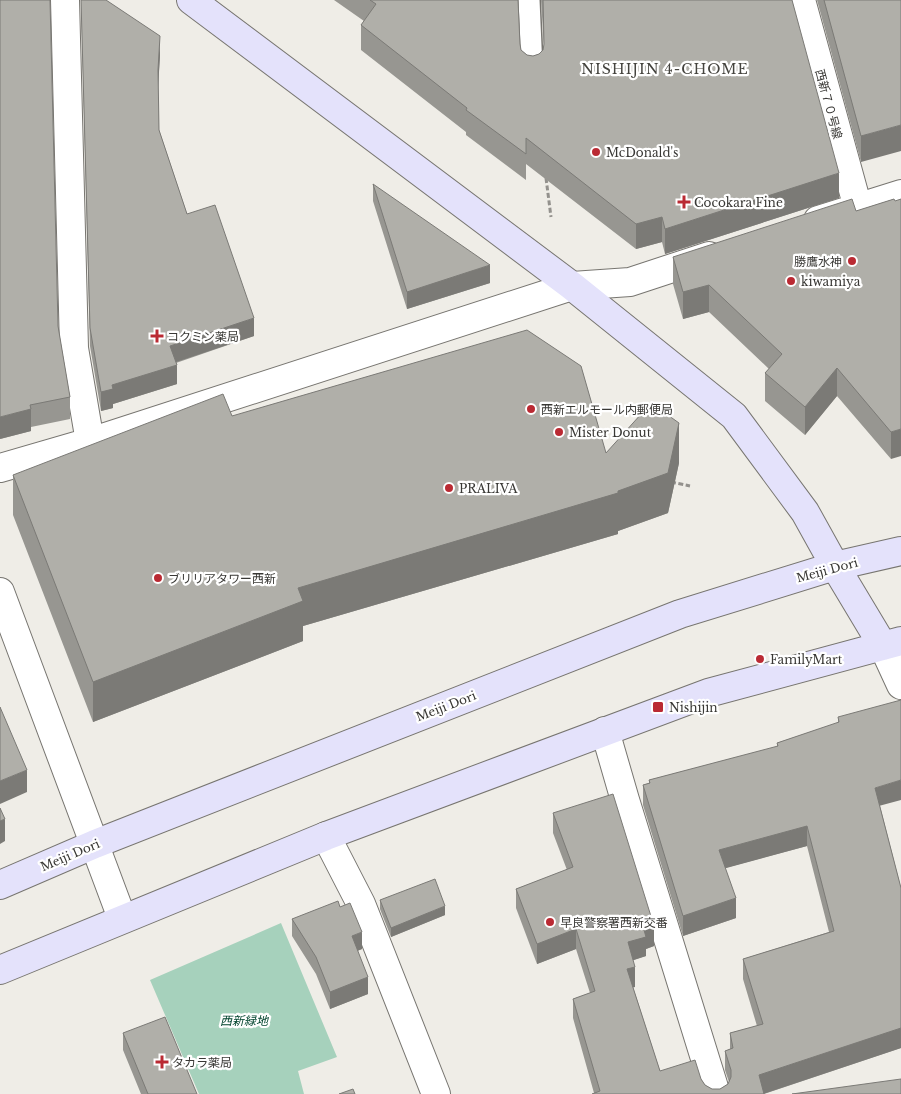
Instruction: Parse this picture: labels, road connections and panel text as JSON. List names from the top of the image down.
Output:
{
  "streets": {
    "street": ["西新７０号線", "Meiji Dori"]
  },
  "districts": ["NISHIJIN 4-CHOME"],
  "parks": ["西新緑地"],
  "places": {
    "other": [
      "McDonald's",
      "勝鷹水神",
      "kiwamiya",
      "西新エルモール内郵便局",
      "Mister Donut",
      "PRALIVA",
      "ブリリアタワー西新",
      "FamilyMart",
      "早良警察署西新交番"
    ],
    "health": ["Cocokara Fine", "コクミン薬局", "タカラ薬局"],
    "transit": ["Nishijin"]
  }
}
